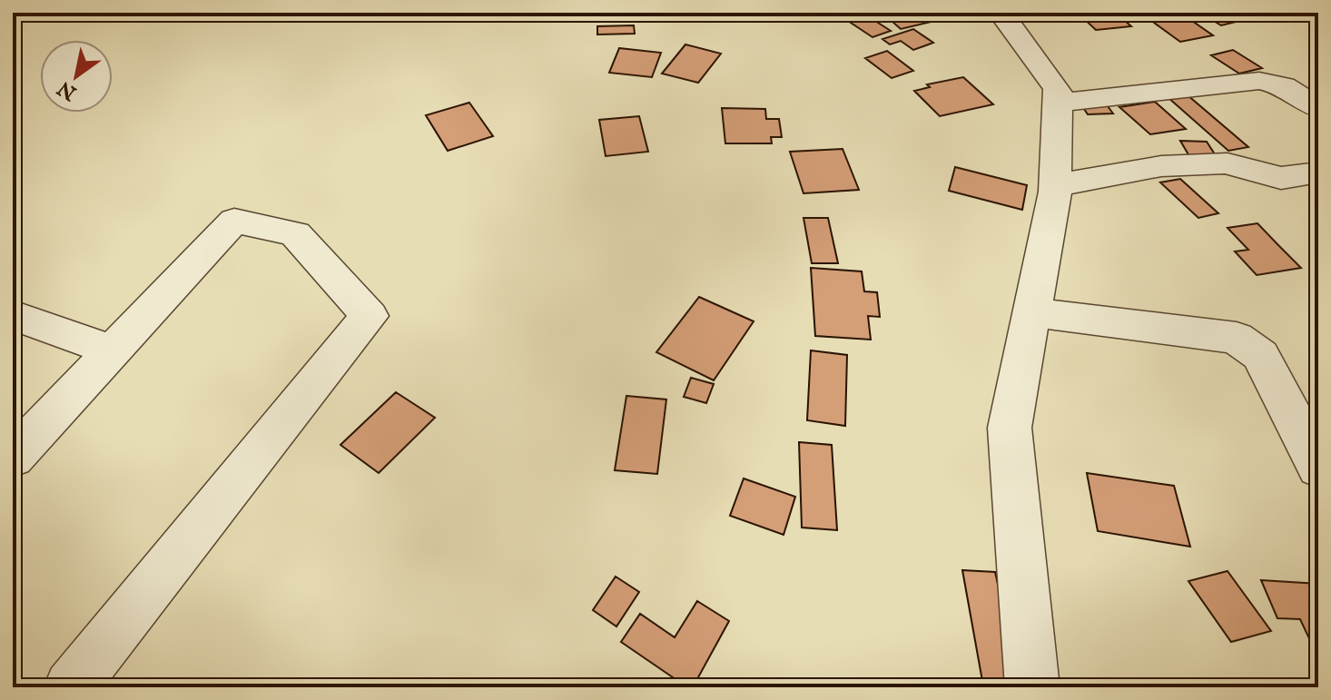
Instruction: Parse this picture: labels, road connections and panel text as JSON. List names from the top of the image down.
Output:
{
  "north": "bottom left"
}
